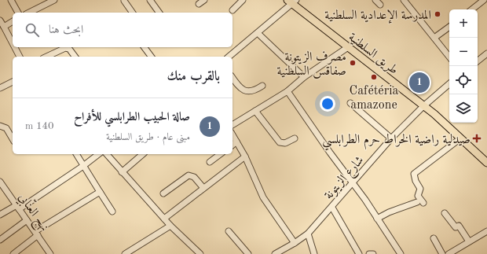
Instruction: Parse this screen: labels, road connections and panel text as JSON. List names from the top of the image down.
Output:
{
  "streets": {
    "main road": ["طريق السلطنية"],
    "street": ["شارع الزيتونة", "نهج العنّابي"]
  },
  "crossings": [
    ["طريق السلطنية", "شارع الزيتونة"]
  ],
  "places": {
    "other": ["المدرسة الإعدادية السلطنية", "مصرف الزيتونة صفاقس السلطنية", "Cafétéria amazone"],
    "health": ["صيدلية راضية الخراط حرم الطرابلسي"]
  },
  "page": {
    "map_buttons": ["+", "−"],
    "search": "ابحث هنا",
    "heading": "بالقرب منك",
    "pins": "1",
    "list": [
      {
        "mark": "1",
        "name": "صالة الحبيب الطرابلسي للأفراح",
        "note": "مبنى عام · طريق السلطنية",
        "value": "140 m"
      }
    ]
  }
}
